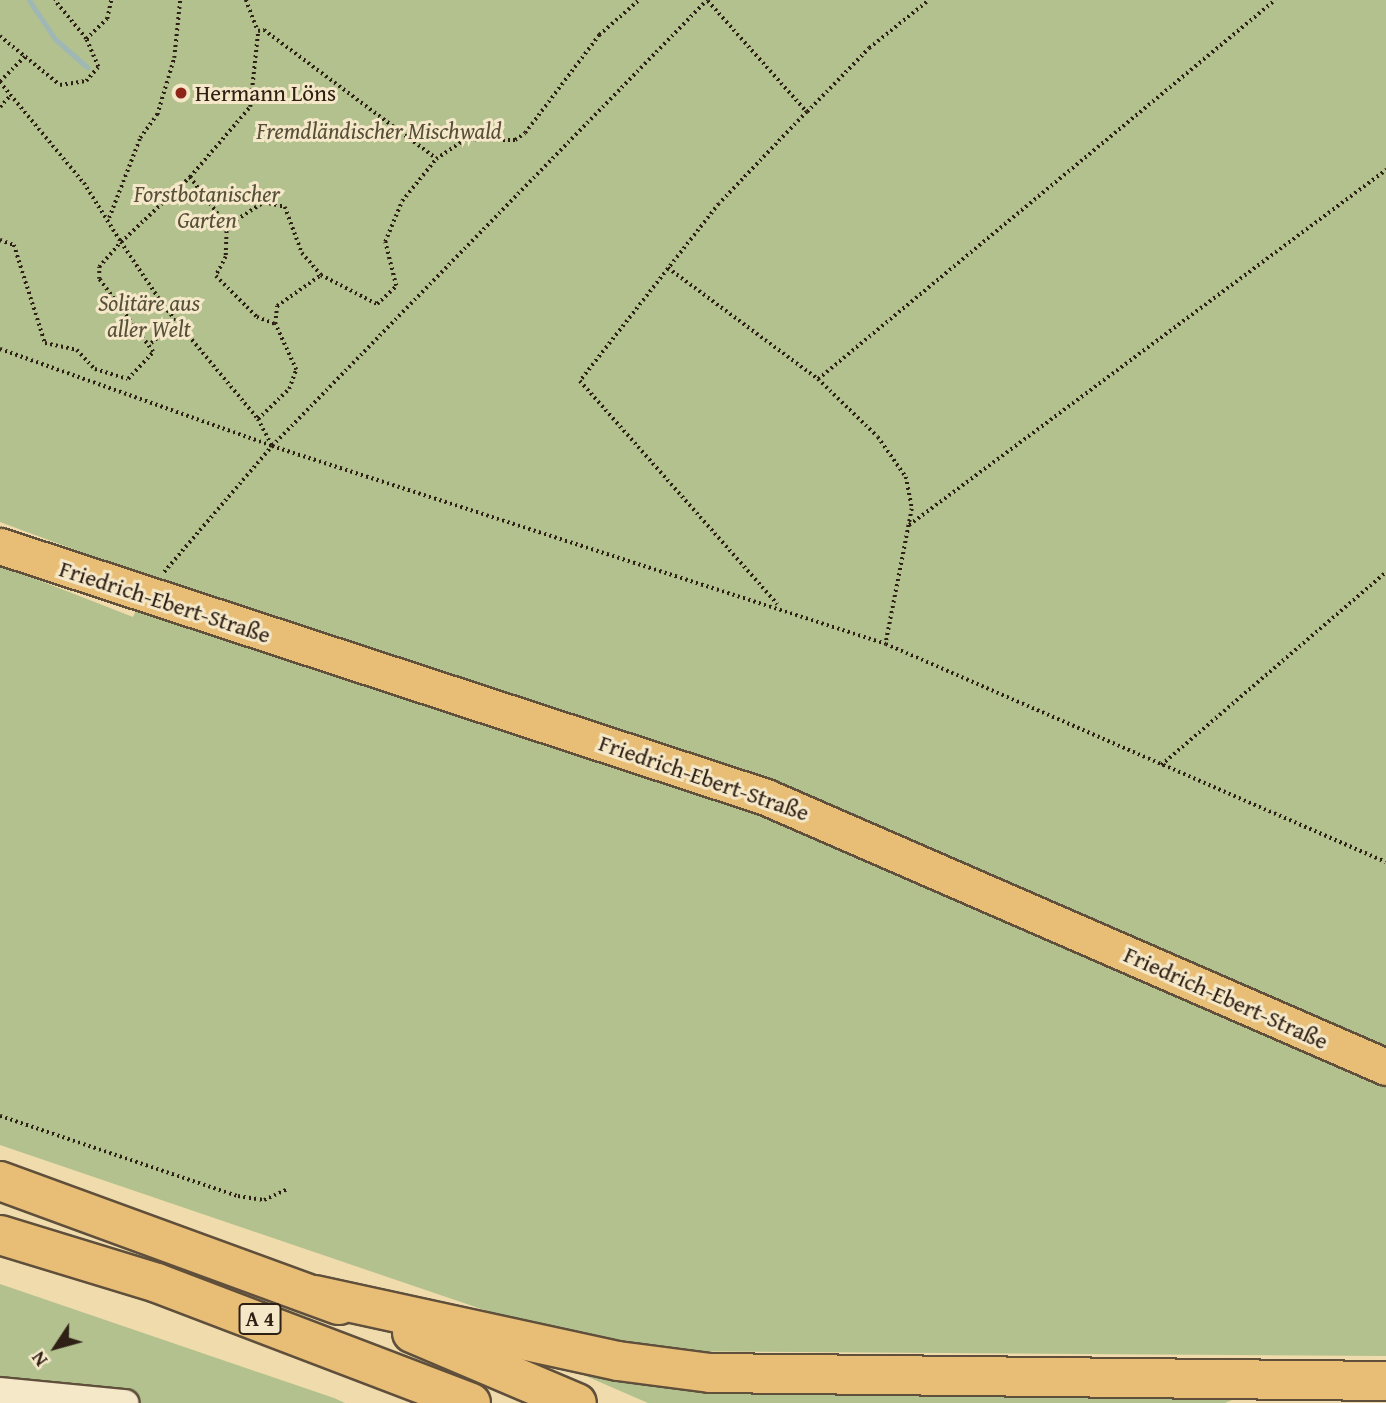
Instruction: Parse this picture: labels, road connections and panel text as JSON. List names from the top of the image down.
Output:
{
  "streets": {
    "highway": ["A 4"],
    "main road": ["Friedrich-Ebert-Straße"]
  },
  "parks": ["Fremdländischer Mischwald", "Forstbotanischer Garten", "Solitäre aus aller Welt"],
  "places": ["Hermann Löns"],
  "north": "bottom left"
}
